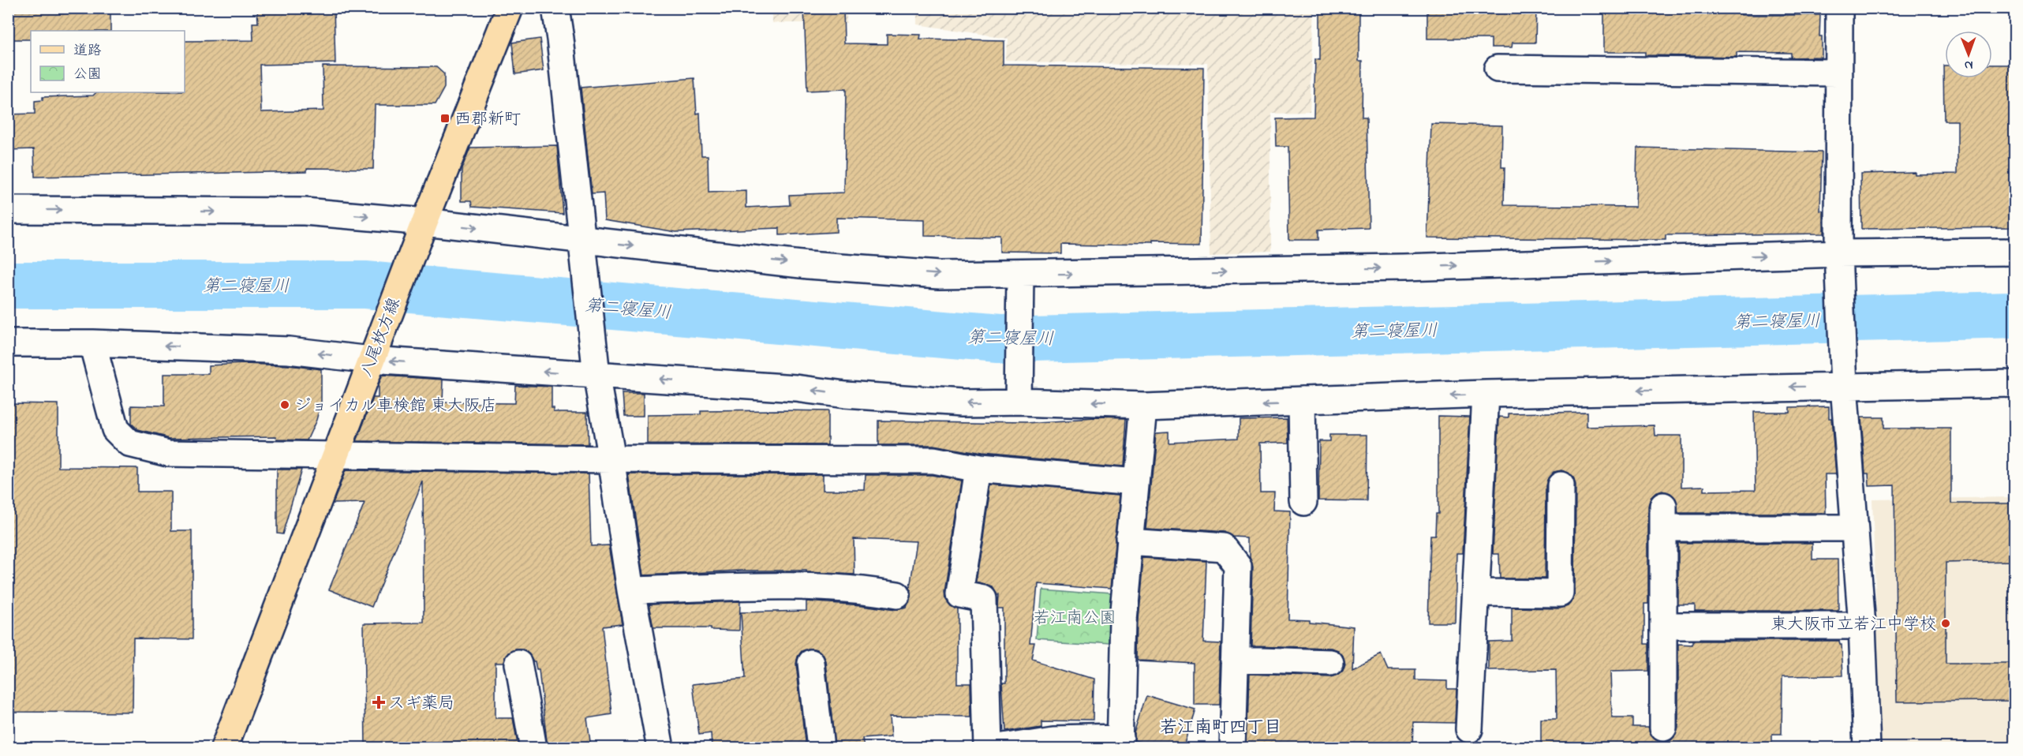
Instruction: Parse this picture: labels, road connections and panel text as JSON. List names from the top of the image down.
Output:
{
  "streets": {
    "main road": ["八尾枚方線"]
  },
  "districts": ["若江南町四丁目"],
  "water": ["第二寝屋川"],
  "parks": ["若江南公園"],
  "places": {
    "transit": ["西郡新町"],
    "other": ["ジョイカル車検館 東大阪店", "東大阪市立若江中学校"],
    "health": ["スギ薬局"]
  },
  "legend": ["道路", "公園"],
  "north": "bottom"
}
